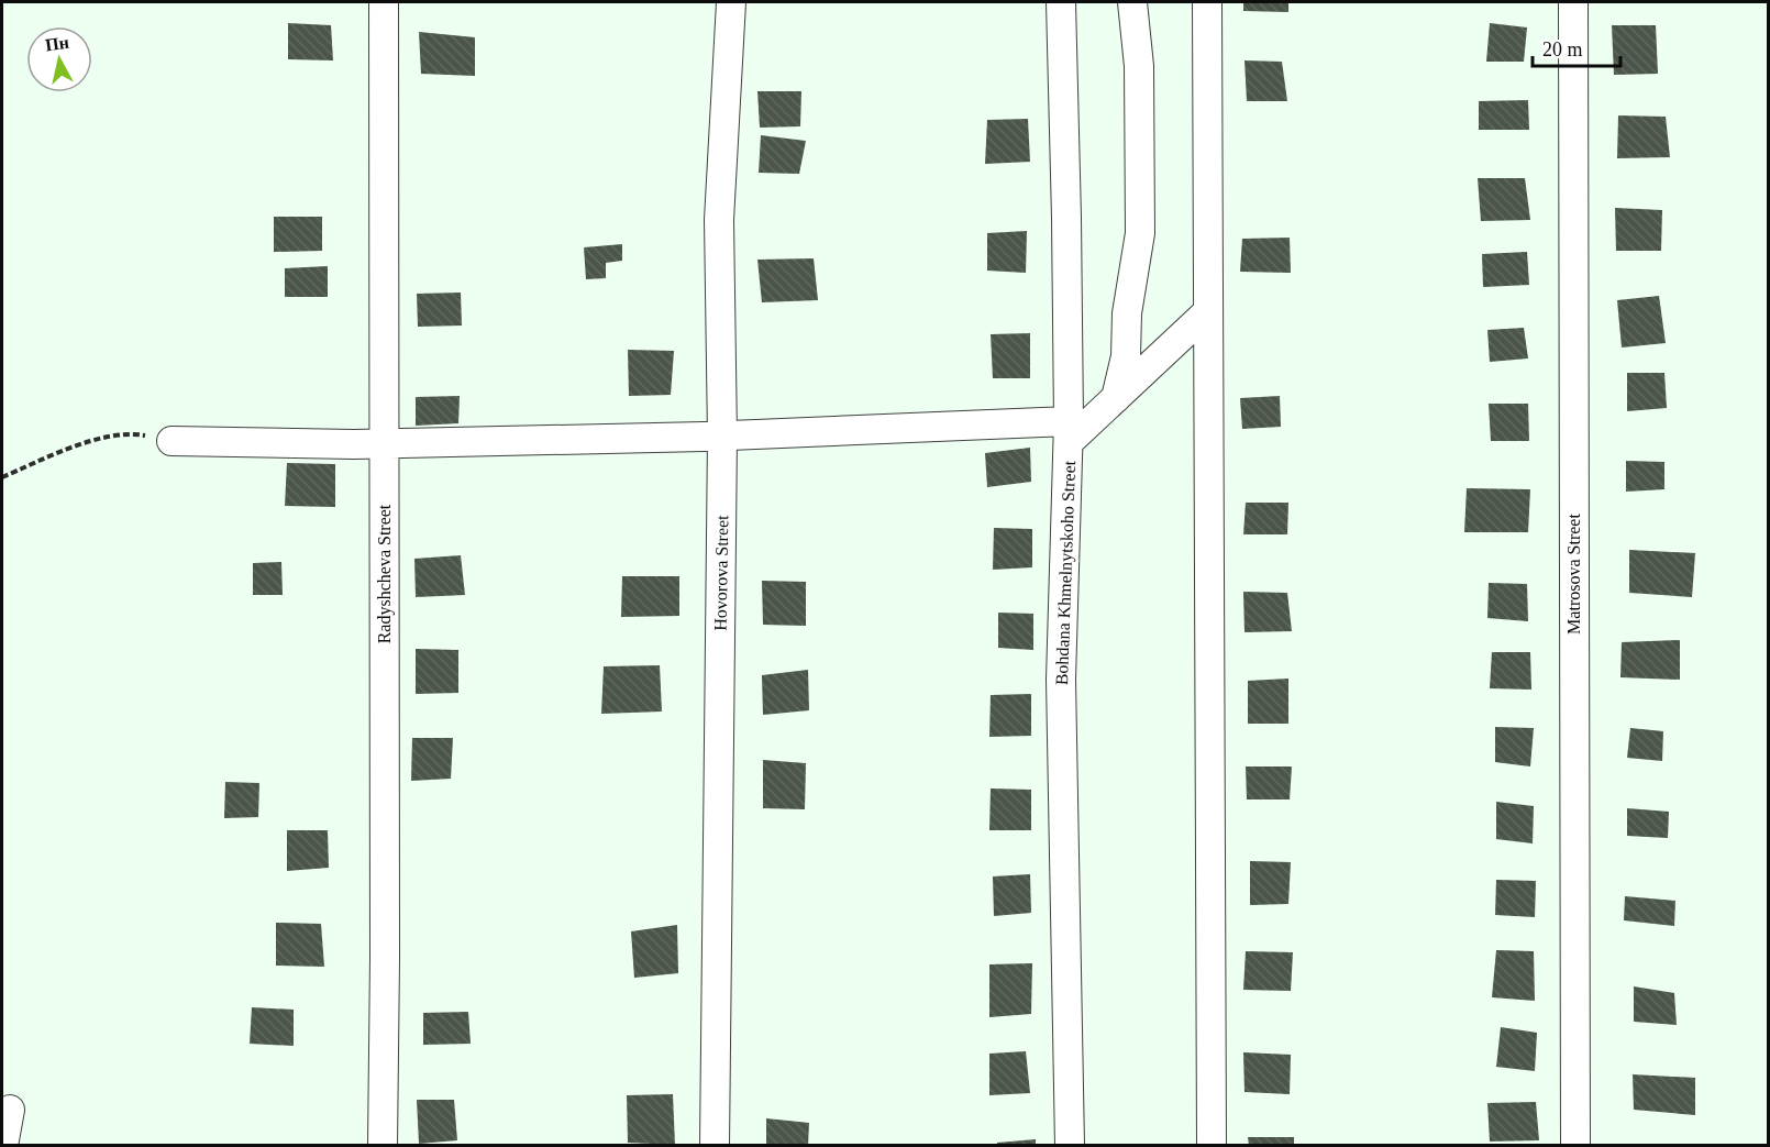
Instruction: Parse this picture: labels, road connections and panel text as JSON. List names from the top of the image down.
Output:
{
  "streets": {
    "street": [
      "Hovorova Street",
      "Bohdana Khmelnytskoho Street",
      "Radyshcheva Street",
      "Matrosova Street"
    ]
  },
  "scale_bar": "20 m",
  "north": "top"
}
